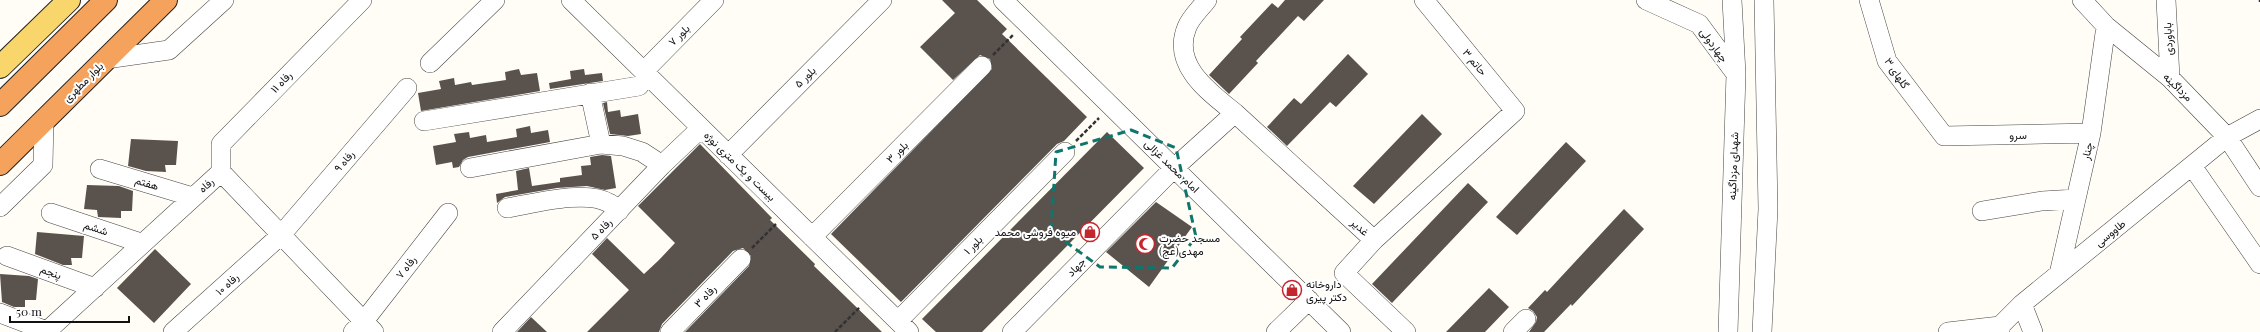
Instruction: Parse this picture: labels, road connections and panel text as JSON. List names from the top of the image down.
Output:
{
  "streets": {
    "highway": ["بلوار مطهری"],
    "street": [
      "بلور ۷",
      "باباوردی",
      "چهاردولی",
      "حاتم ۳",
      "گلهای ۳",
      "بلور ۵",
      "رفاه ۱۱",
      "مزداگینه",
      "سرو",
      "چنار",
      "بلور ۳",
      "رفاه ۹",
      "بیست و یک متری نوژه",
      "امام محمد غزالی",
      "شهدای مزداگینه",
      "هفتم",
      "رفاه",
      "غدیر",
      "ششم",
      "رفاه ۵",
      "طاووسی",
      "بلور ۱",
      "رفاه ۷",
      "جهاد",
      "پنجم",
      "رفاه ۱۰",
      "رفاه ۳"
    ]
  },
  "crossings": [
    ["بلور ۷", "بیست و یک متری نوژه"],
    ["باباوردی", "مزداگینه"],
    ["چهاردولی", "شهدای مزداگینه"],
    ["حاتم ۳", "غدیر"],
    ["گلهای ۳", "سرو"],
    ["بلور ۵", "بیست و یک متری نوژه"],
    ["رفاه ۱۱", "رفاه"],
    ["مزداگینه", "چنار"],
    ["مزداگینه", "طاووسی"],
    ["سرو", "چنار"],
    ["چنار", "طاووسی"],
    ["بلور ۳", "بیست و یک متری نوژه"],
    ["رفاه ۹", "رفاه"],
    ["رفاه ۹", "رفاه ۱۰"],
    ["بیست و یک متری نوژه", "رفاه ۵"],
    ["بیست و یک متری نوژه", "بلور ۱"],
    ["امام محمد غزالی", "جهاد"],
    ["هفتم", "رفاه"],
    ["رفاه", "ششم"],
    ["رفاه", "رفاه ۷"],
    ["رفاه", "پنجم"],
    ["رفاه", "رفاه ۱۰"]
  ],
  "places": {
    "shop": ["میوه فروشی محمد", "داروخانه دکتر پیری"],
    "mosque": ["مسجد حضرت مهدی(عج)"]
  },
  "scale_bar": "50 m"
}
